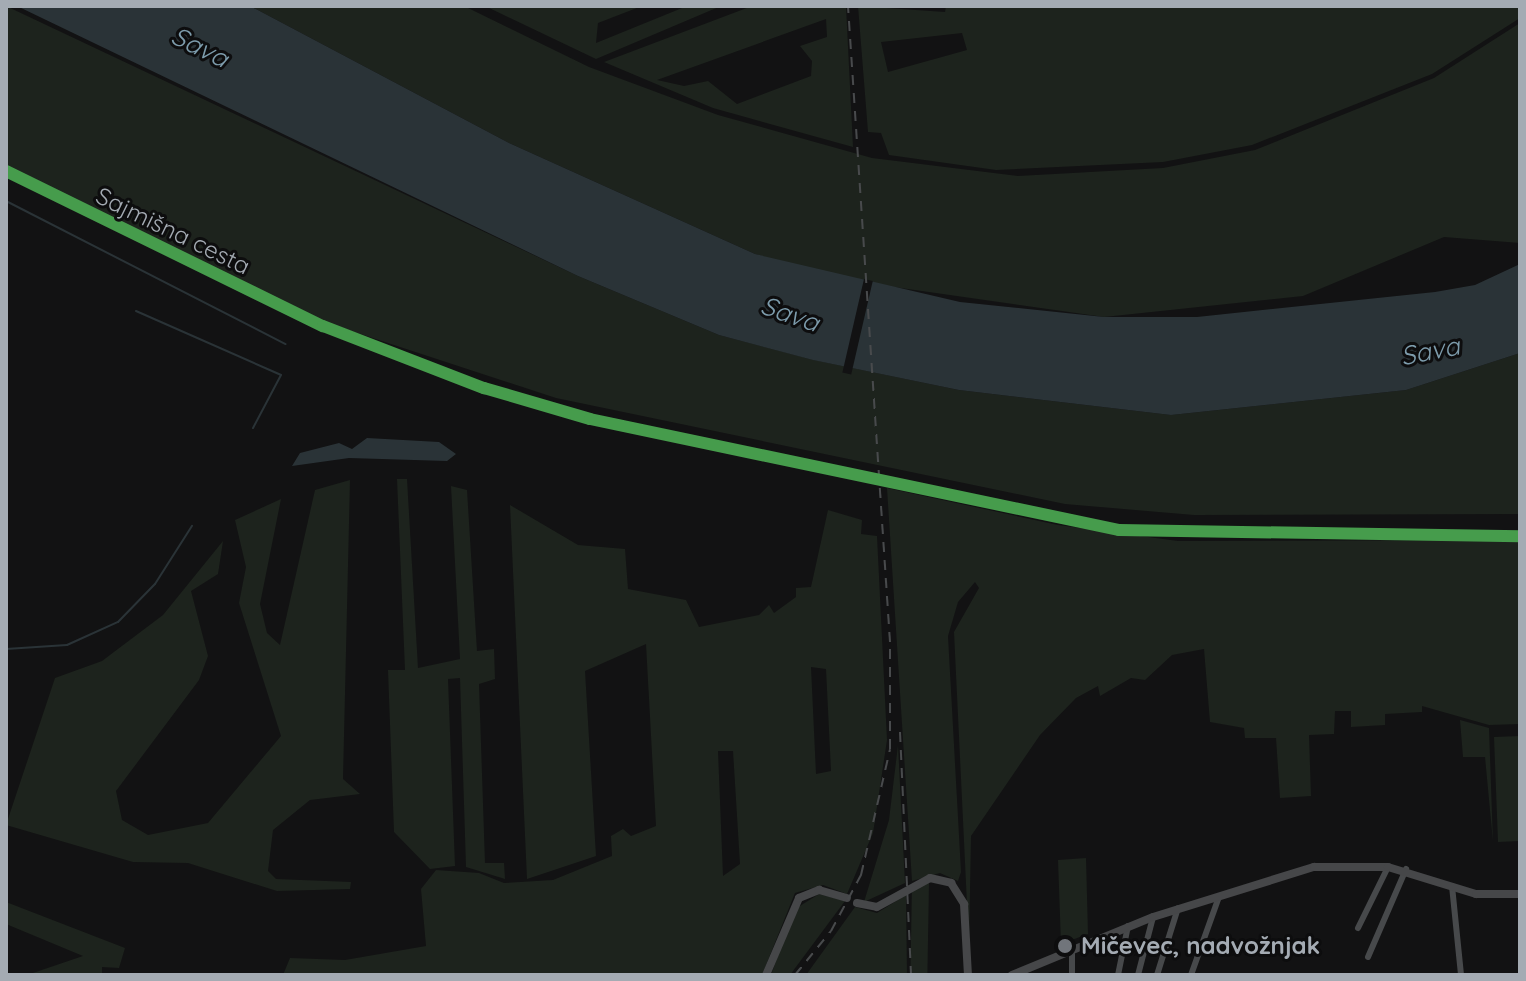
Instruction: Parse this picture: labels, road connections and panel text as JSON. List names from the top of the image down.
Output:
{
  "streets": {
    "street": ["Sajmišna cesta"]
  },
  "water": ["Sava"],
  "places": ["Mičevec, nadvožnjak"]
}
